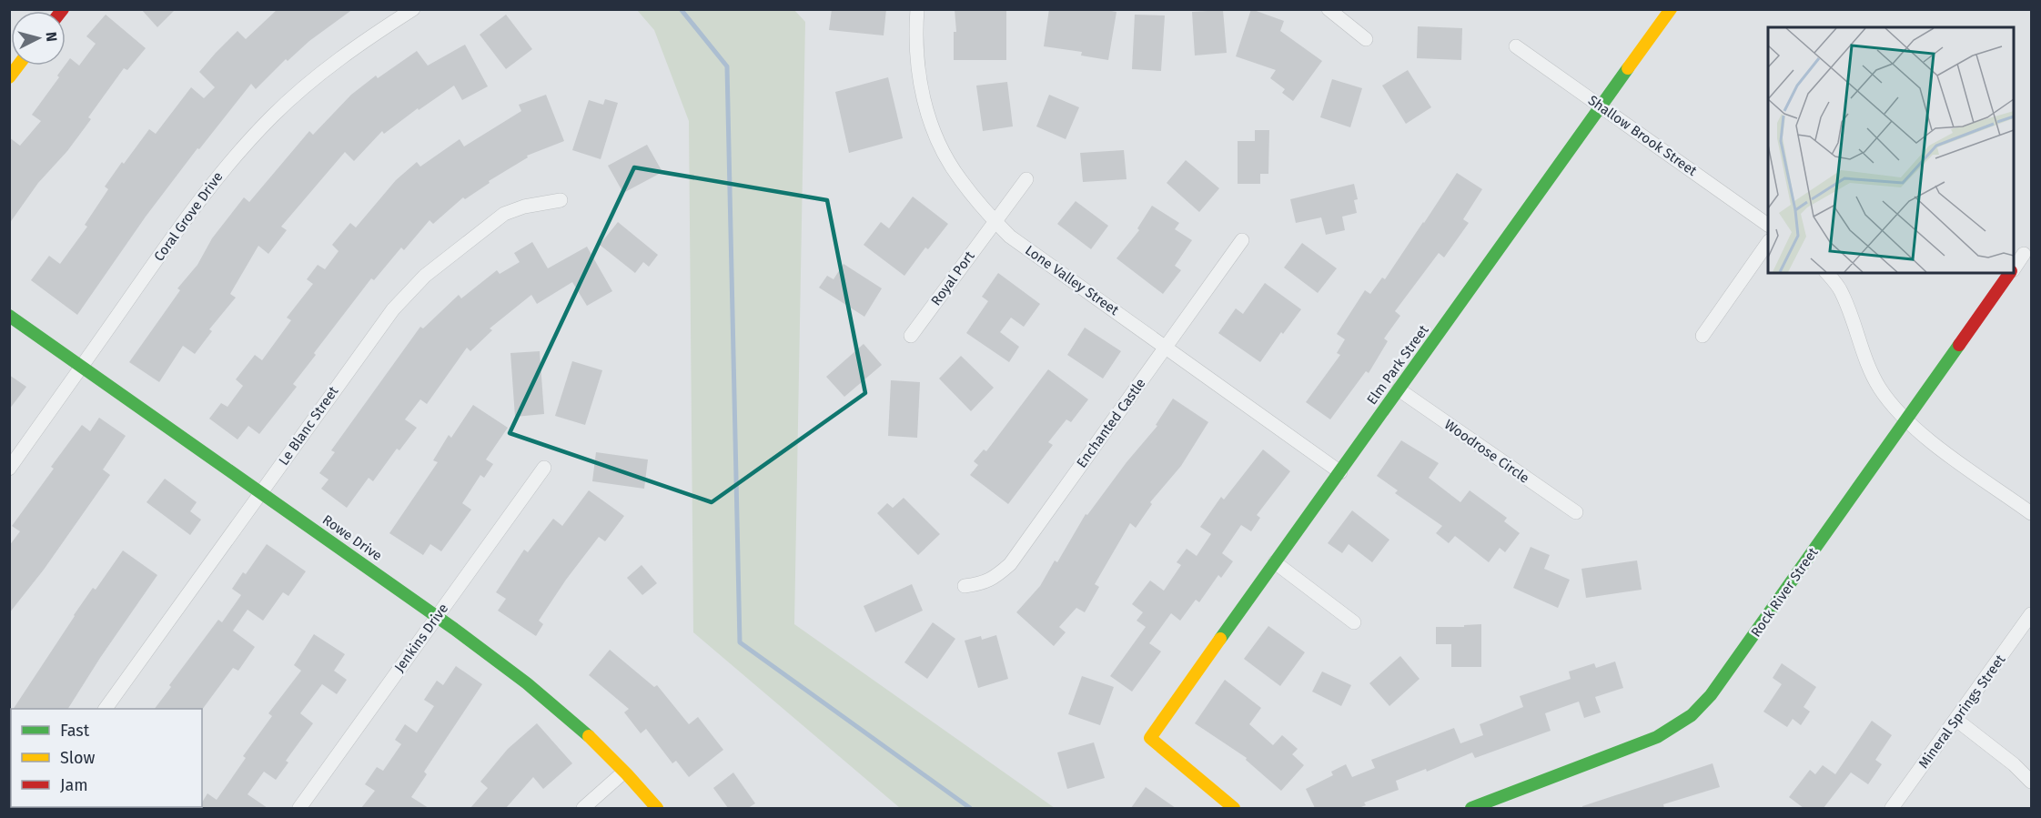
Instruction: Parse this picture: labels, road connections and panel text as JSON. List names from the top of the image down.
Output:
{
  "streets": {
    "street": [
      "Shallow Brook Street",
      "Coral Grove Drive",
      "Royal Port",
      "Lone Valley Street",
      "Elm Park Street",
      "Enchanted Castle",
      "Le Blanc Street",
      "Woodrose Circle",
      "Rowe Drive",
      "Rock River Street",
      "Jenkins Drive",
      "Mineral Springs Street"
    ]
  },
  "crossings": [
    ["Shallow Brook Street", "Elm Park Street"],
    ["Coral Grove Drive", "Rowe Drive"],
    ["Royal Port", "Lone Valley Street"],
    ["Lone Valley Street", "Elm Park Street"],
    ["Lone Valley Street", "Enchanted Castle"],
    ["Elm Park Street", "Woodrose Circle"],
    ["Le Blanc Street", "Rowe Drive"],
    ["Rowe Drive", "Jenkins Drive"]
  ],
  "legend": ["Fast", "Slow", "Jam"],
  "north": "right"
}
